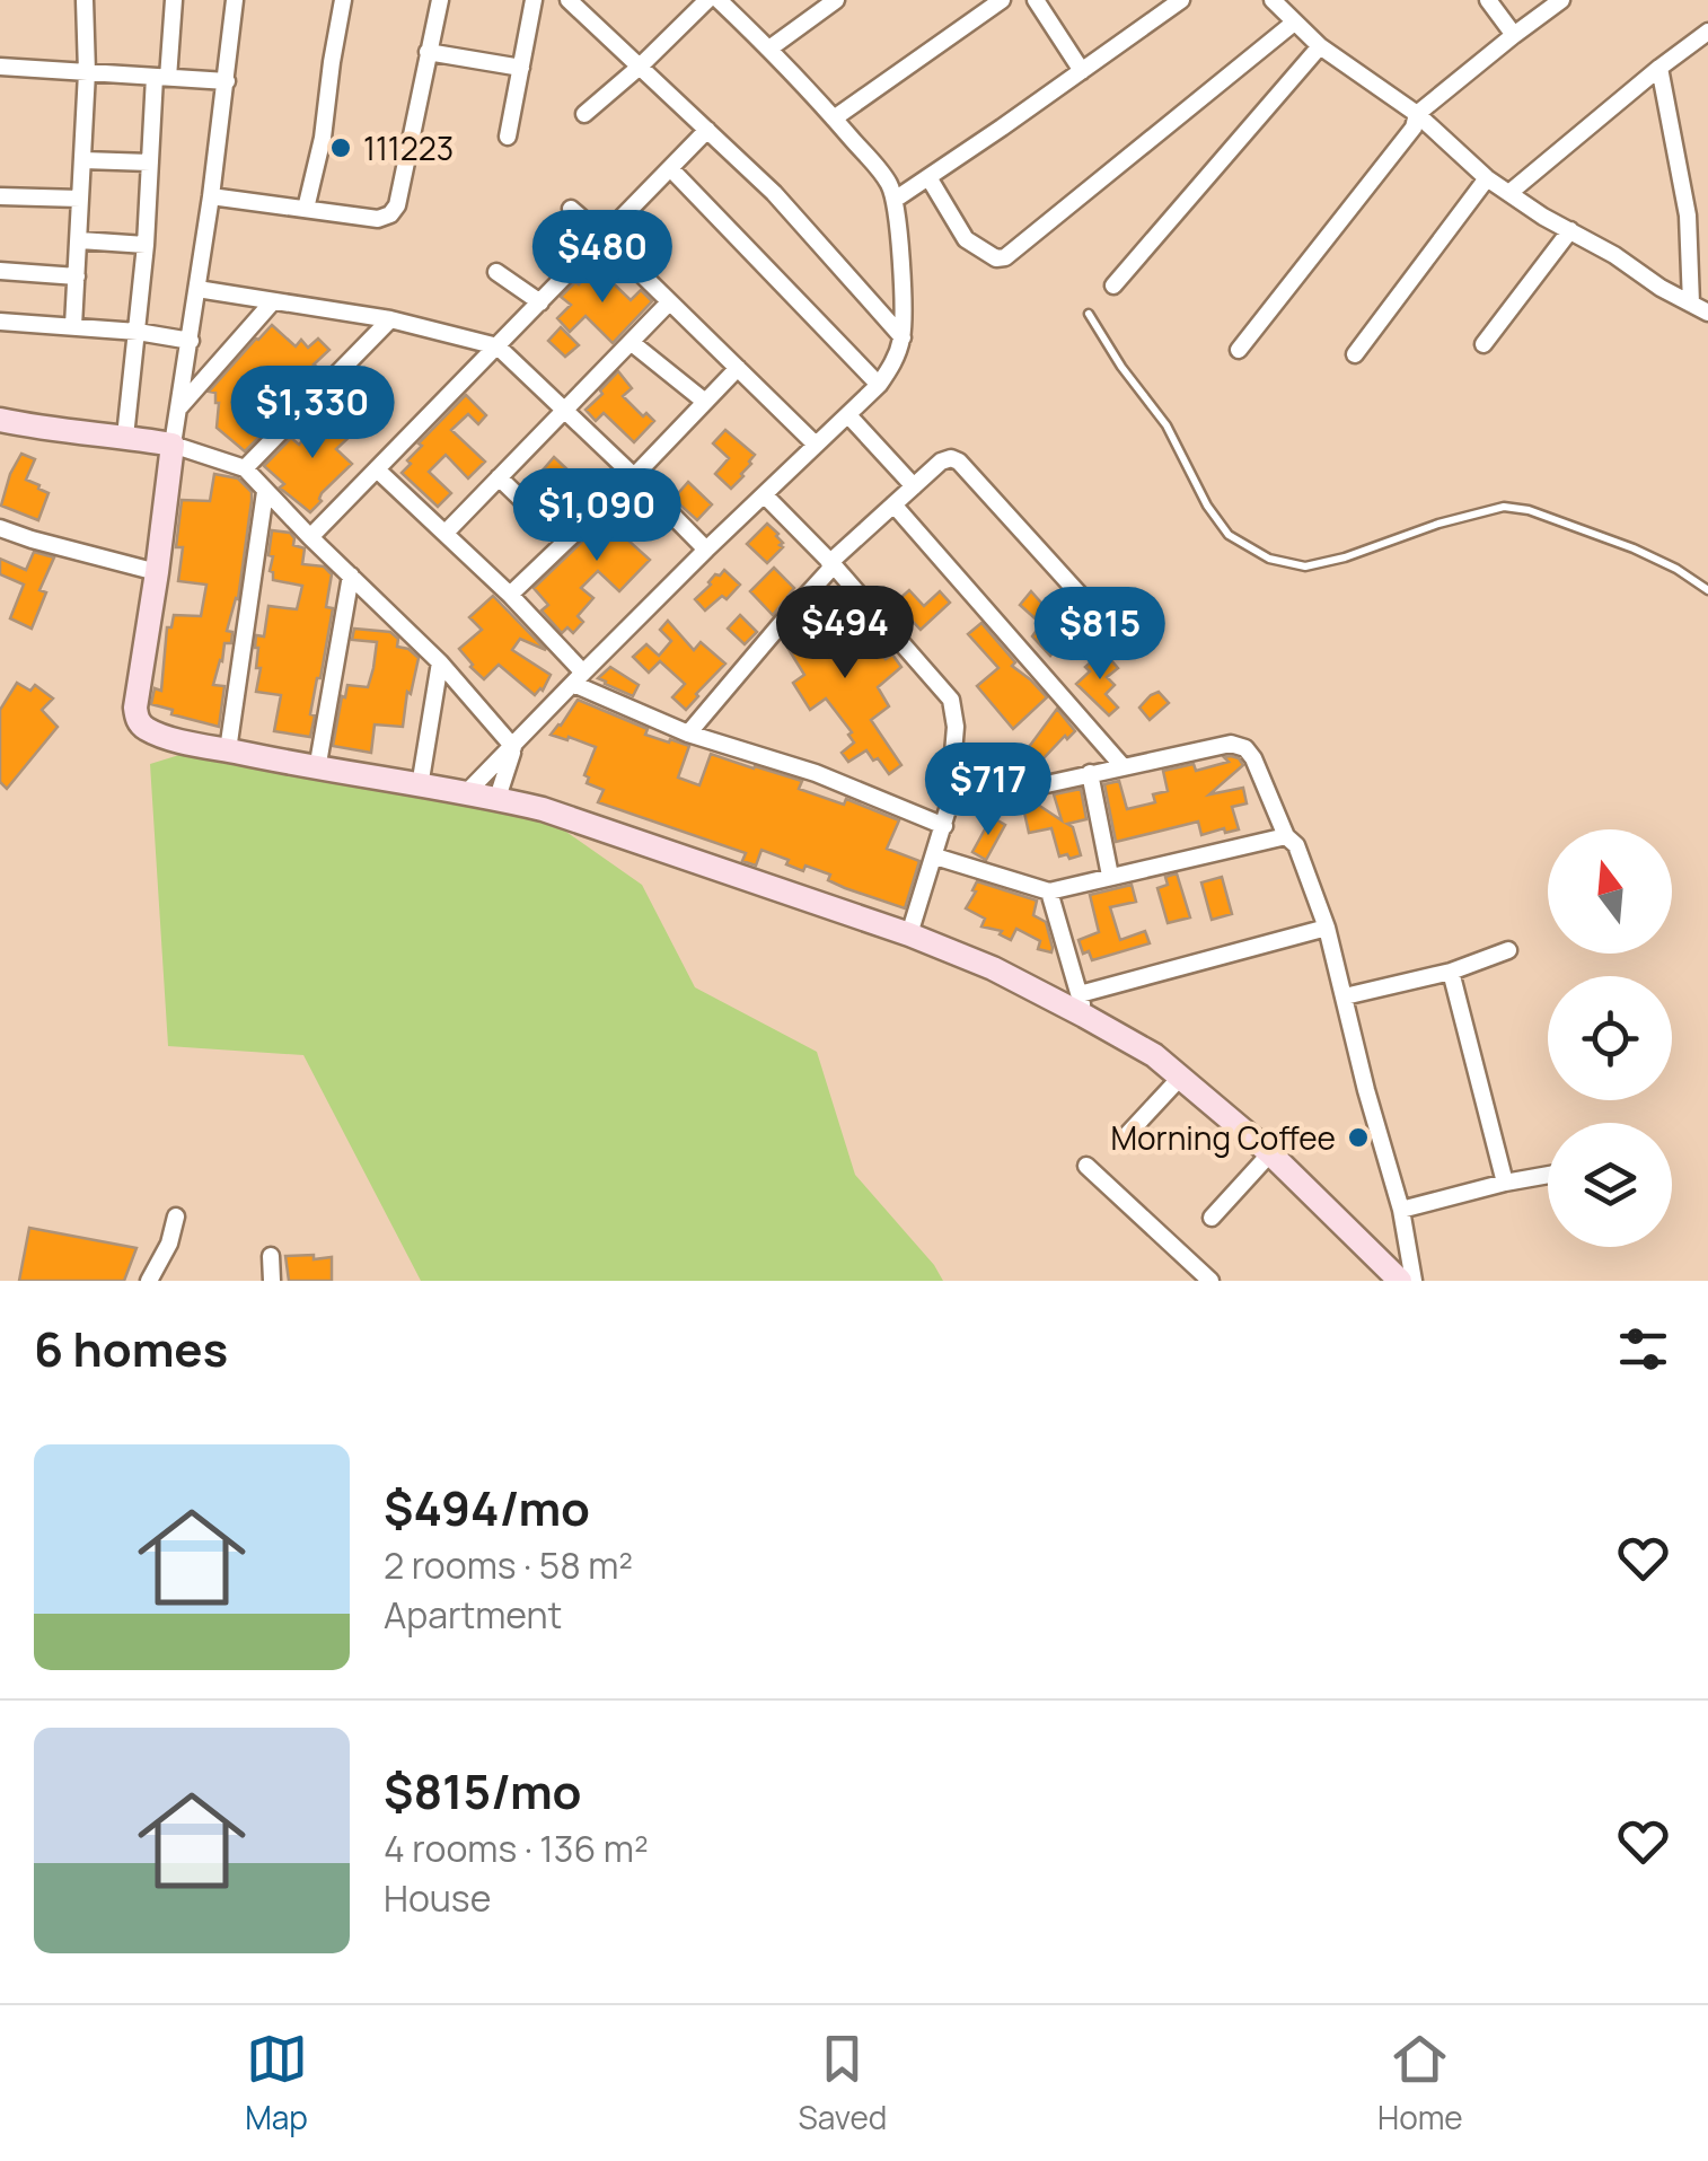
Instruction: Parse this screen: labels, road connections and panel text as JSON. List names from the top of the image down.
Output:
{
  "places": ["111223", "Morning Coffee"],
  "north": "top",
  "page": {
    "price": [
      "$480",
      "$1,330",
      "$1,090",
      "$494",
      "$815",
      "$717"
    ],
    "heading": "6 homes",
    "list": [
      {
        "name": "$494/mo",
        "note": "2 rooms · 58 m² · Apartment"
      },
      {
        "name": "$815/mo",
        "note": "4 rooms · 136 m² · House"
      }
    ],
    "tabs": ["Map", "Saved", "Home"]
  }
}
